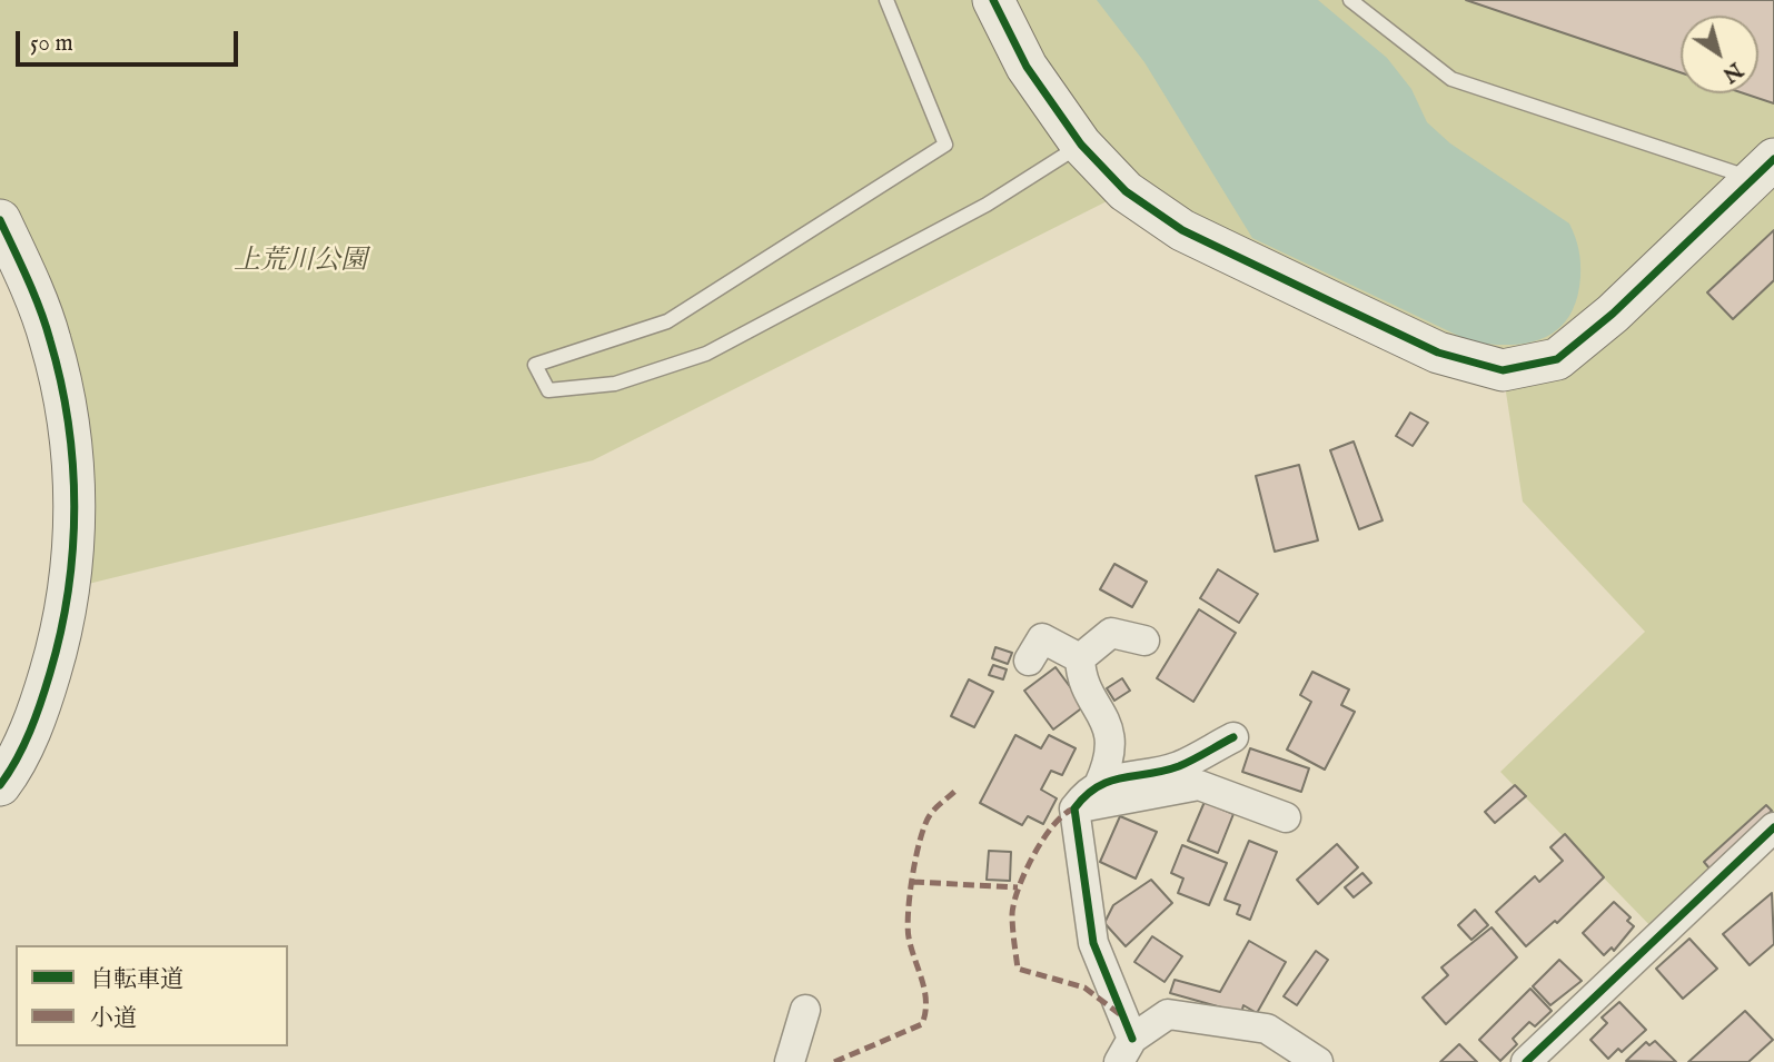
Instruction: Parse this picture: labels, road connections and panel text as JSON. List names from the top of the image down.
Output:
{
  "parks": ["上荒川公園"],
  "legend": ["自転車道", "小道"],
  "scale_bar": "50 m",
  "north": "bottom right"
}
